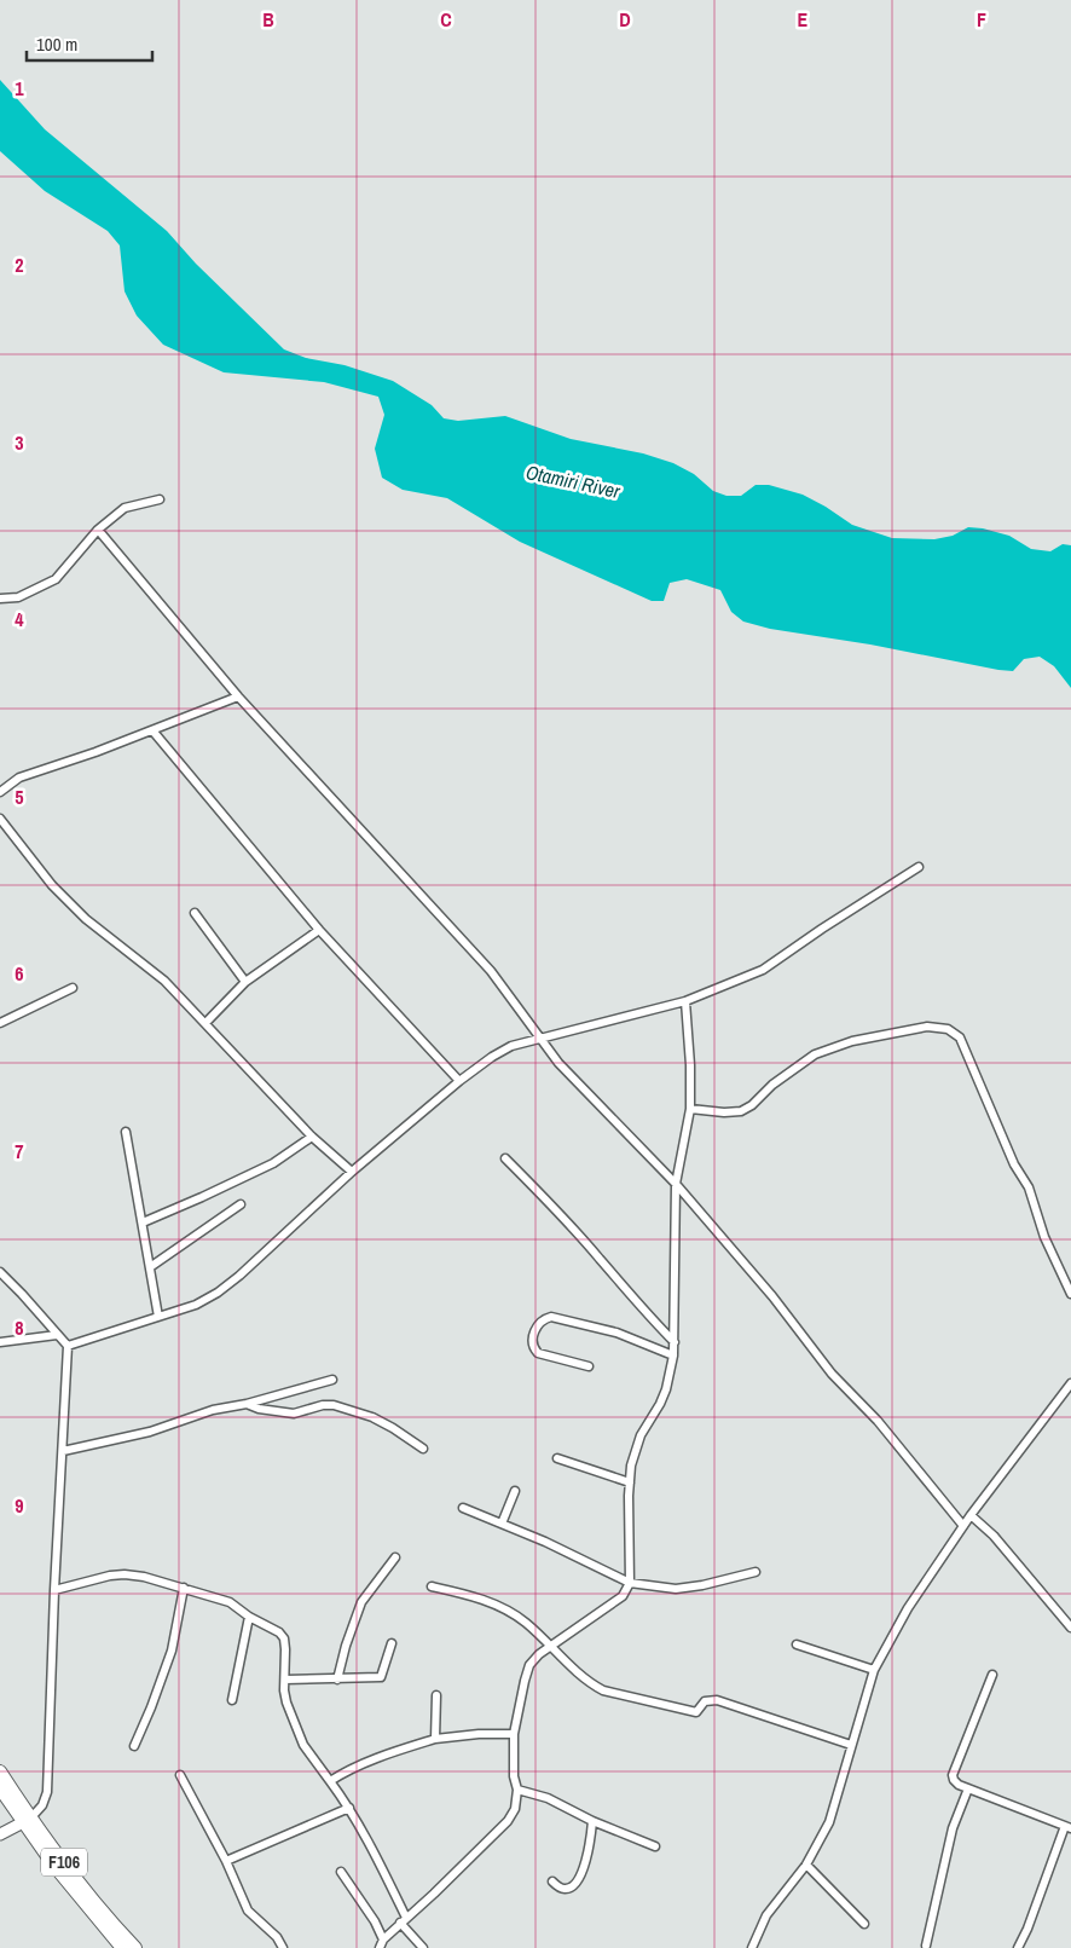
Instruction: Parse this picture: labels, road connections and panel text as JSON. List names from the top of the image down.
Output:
{
  "streets": {
    "main road": ["F106"]
  },
  "water": ["Otamiri River"],
  "scale_bar": "100 m",
  "grid": {
    "columns": [
      "B",
      "C",
      "D",
      "E",
      "F"
    ],
    "rows": [
      "1",
      "2",
      "3",
      "4",
      "5",
      "6",
      "7",
      "8",
      "9"
    ]
  }
}
